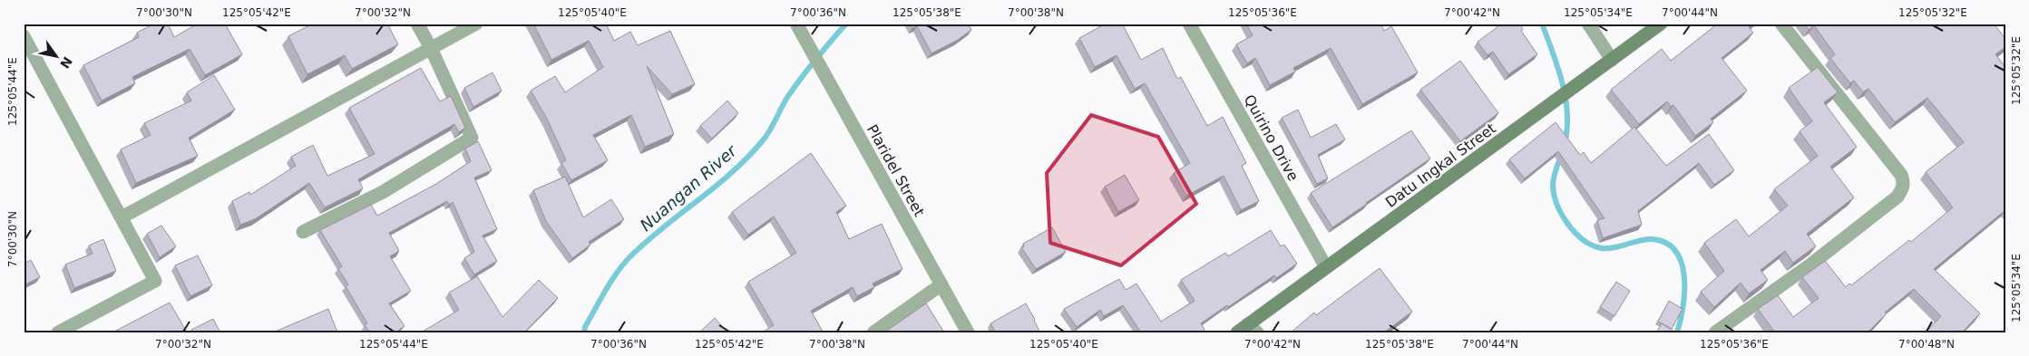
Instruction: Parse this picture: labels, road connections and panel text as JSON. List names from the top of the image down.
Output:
{
  "streets": {
    "street": ["Quirino Drive", "Datu Ingkal Street", "Plaridel Street"]
  },
  "crossings": [
    ["Quirino Drive", "Datu Ingkal Street"]
  ],
  "water": ["Nuangan River"],
  "north": "bottom right",
  "coordinates": [
    "7°00'30\"N",
    "125°05'42\"E",
    "7°00'32\"N",
    "125°05'40\"E",
    "7°00'36\"N",
    "125°05'38\"E",
    "7°00'38\"N",
    "125°05'36\"E",
    "7°00'42\"N",
    "125°05'34\"E",
    "7°00'44\"N",
    "125°05'32\"E",
    "125°05'44\"E",
    "7°00'48\"N"
  ]
}
